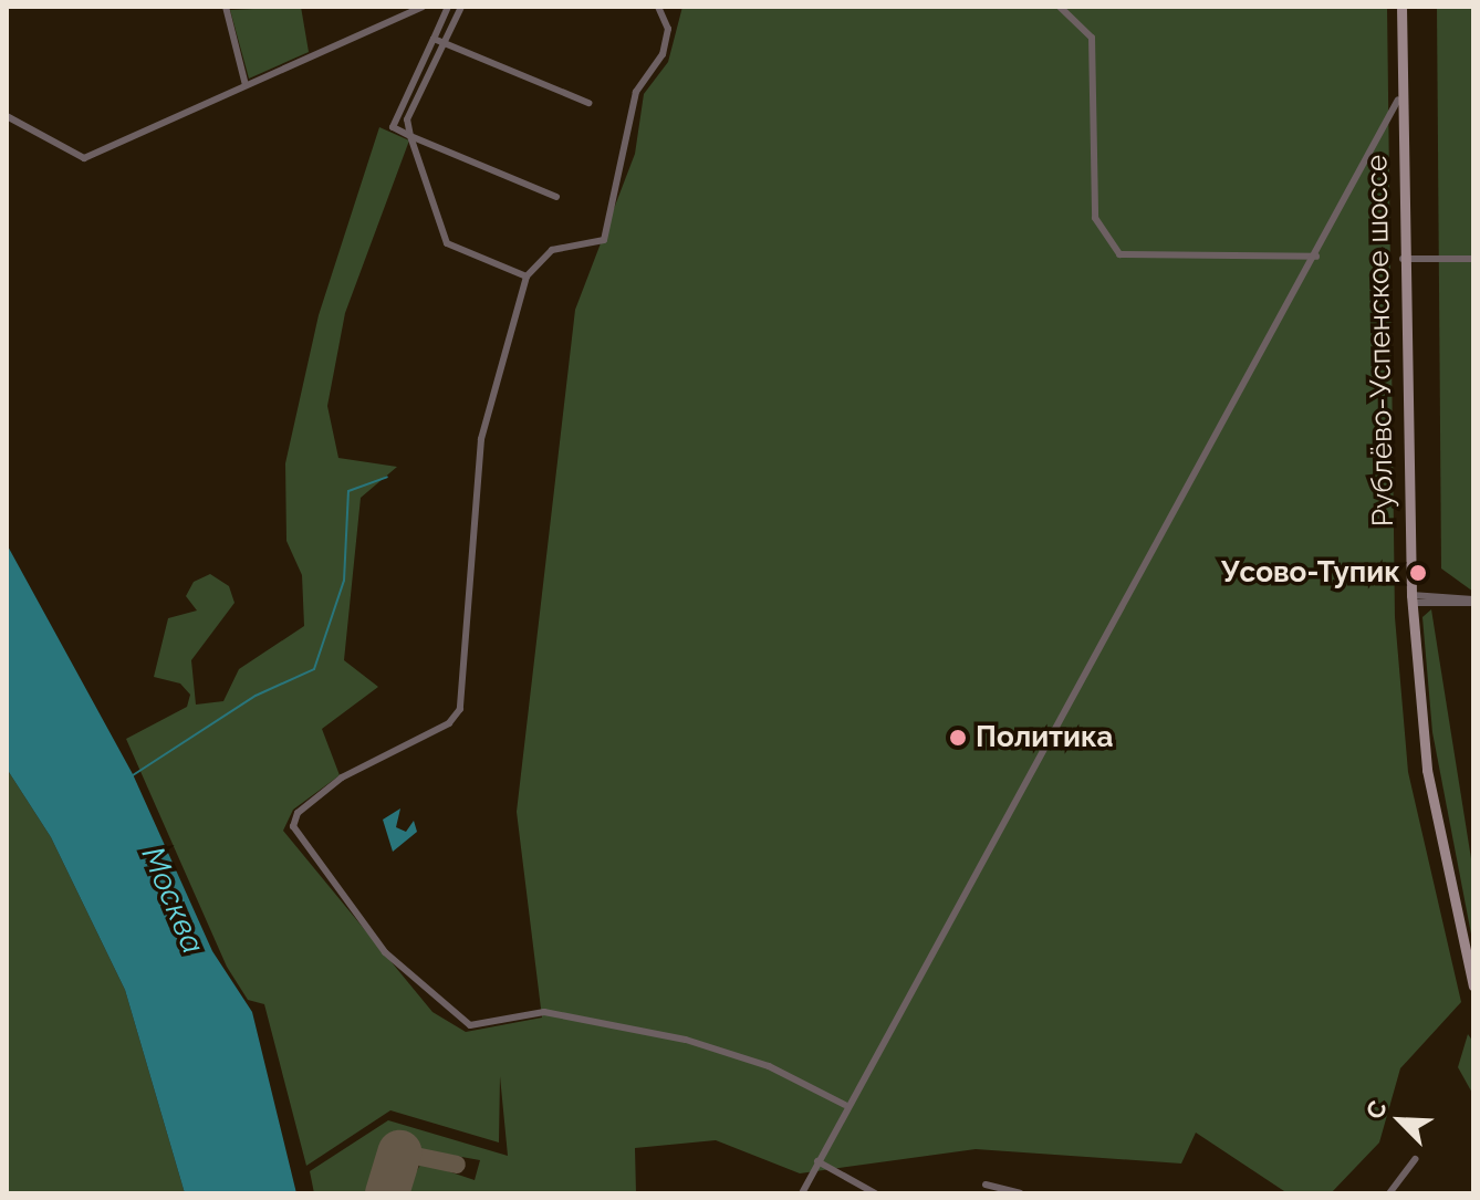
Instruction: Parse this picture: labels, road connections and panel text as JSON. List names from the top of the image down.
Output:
{
  "streets": {
    "main road": ["Рублёво-Успенское шоссе"]
  },
  "water": ["Москва"],
  "places": ["Усово-Тупик", "Политика"],
  "north": "top left"
}
